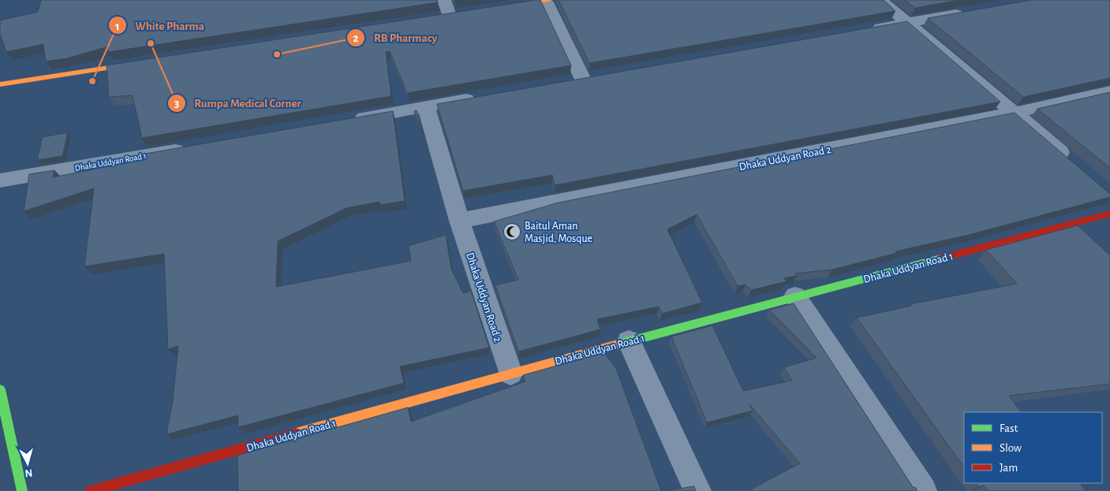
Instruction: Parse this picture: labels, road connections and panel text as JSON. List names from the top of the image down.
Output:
{
  "streets": {
    "main road": ["Dhaka Uddyan Road 1"],
    "street": ["Dhaka Uddyan Road 2"]
  },
  "crossings": [
    ["Dhaka Uddyan Road 2", "Dhaka Uddyan Road 1"]
  ],
  "places": {
    "other": ["Rumpa Medical Corner", "RB Pharmacy", "White Pharma"],
    "mosque": ["Baitul Aman Masjid, Mosque"]
  },
  "legend": ["Fast", "Slow", "Jam"],
  "north": "bottom"
}
